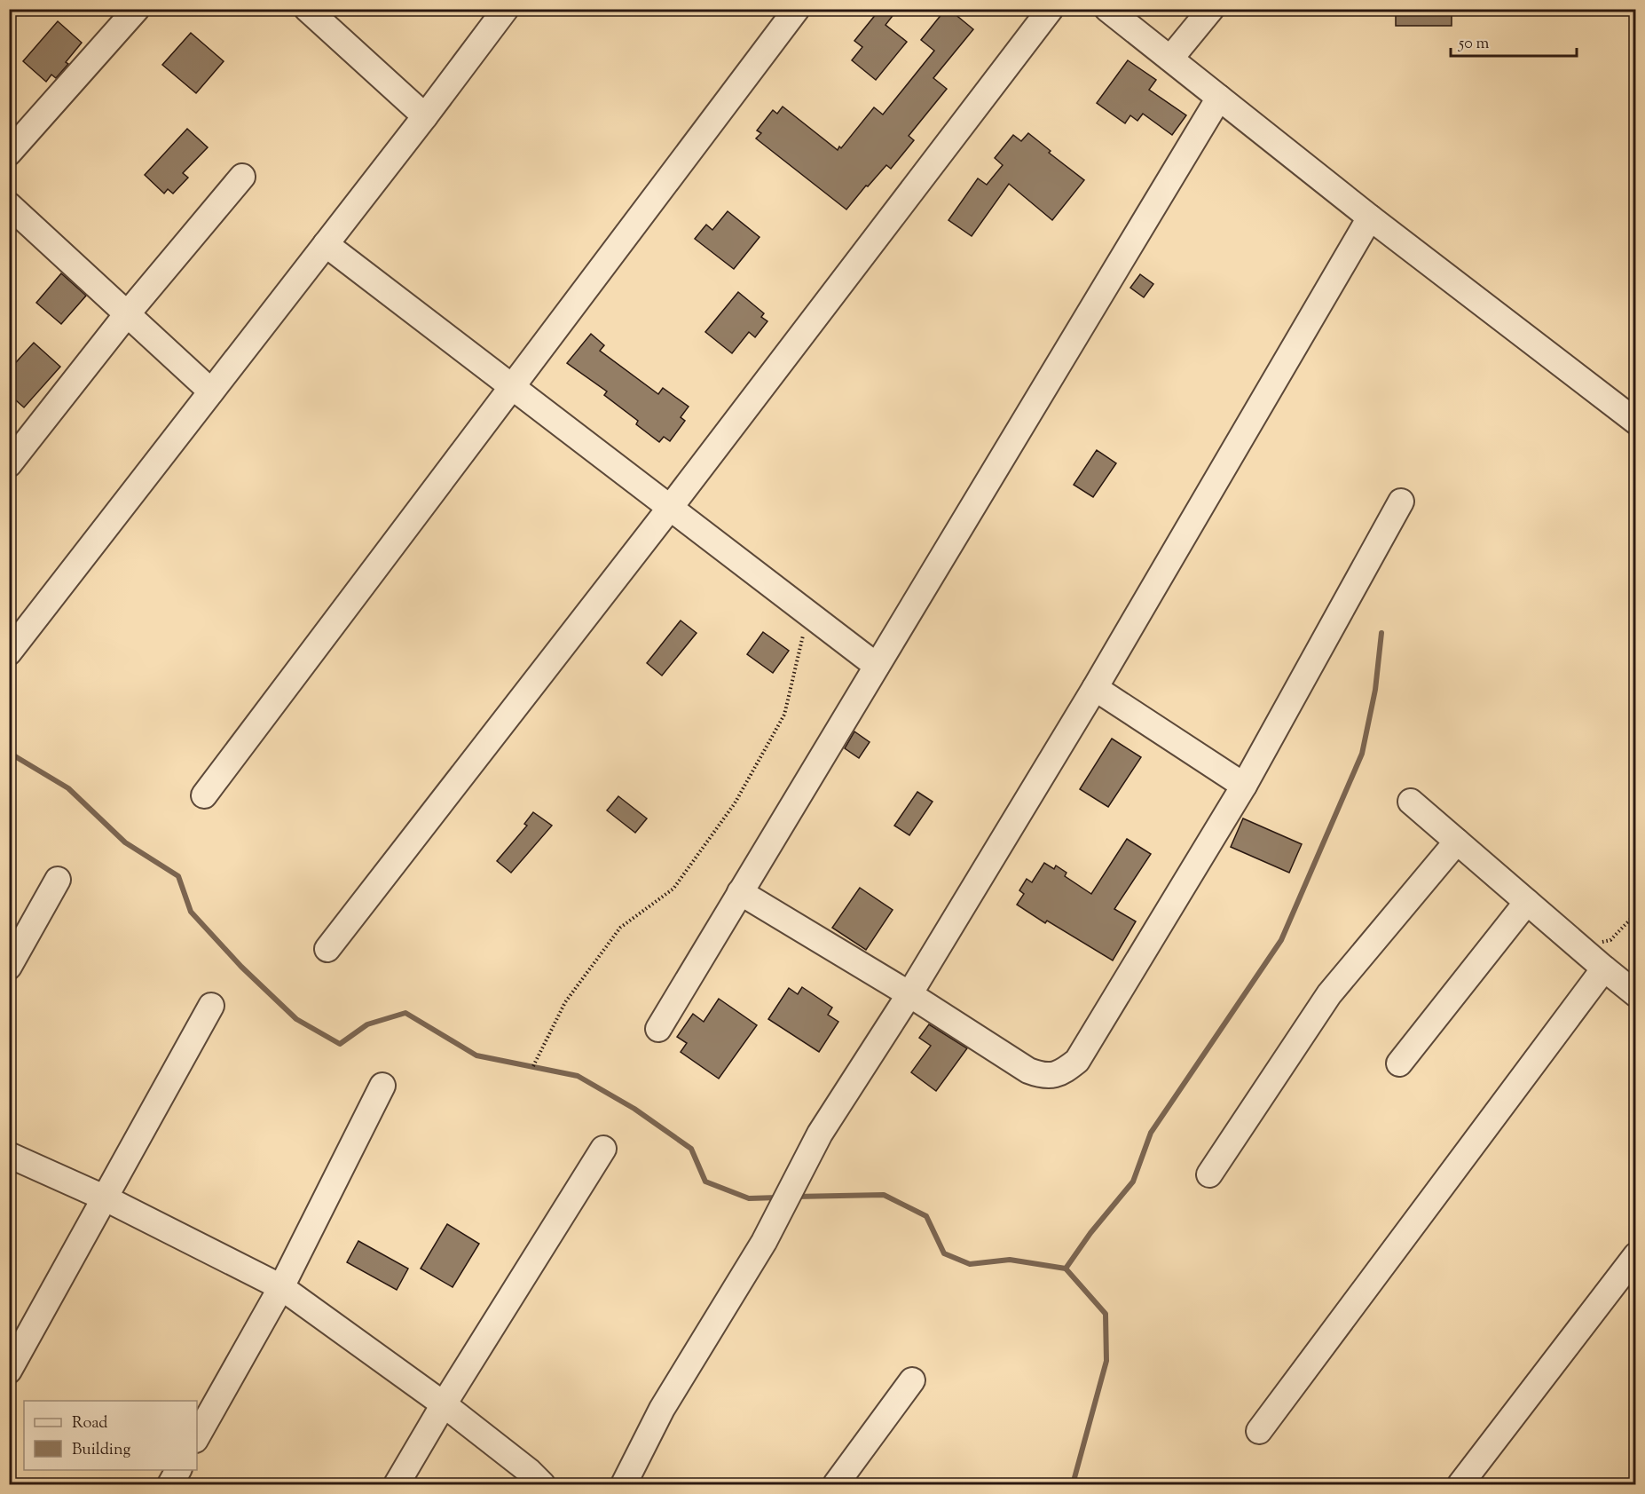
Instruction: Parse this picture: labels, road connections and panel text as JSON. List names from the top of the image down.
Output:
{
  "legend": ["Road", "Building"],
  "scale_bar": "50 m"
}
